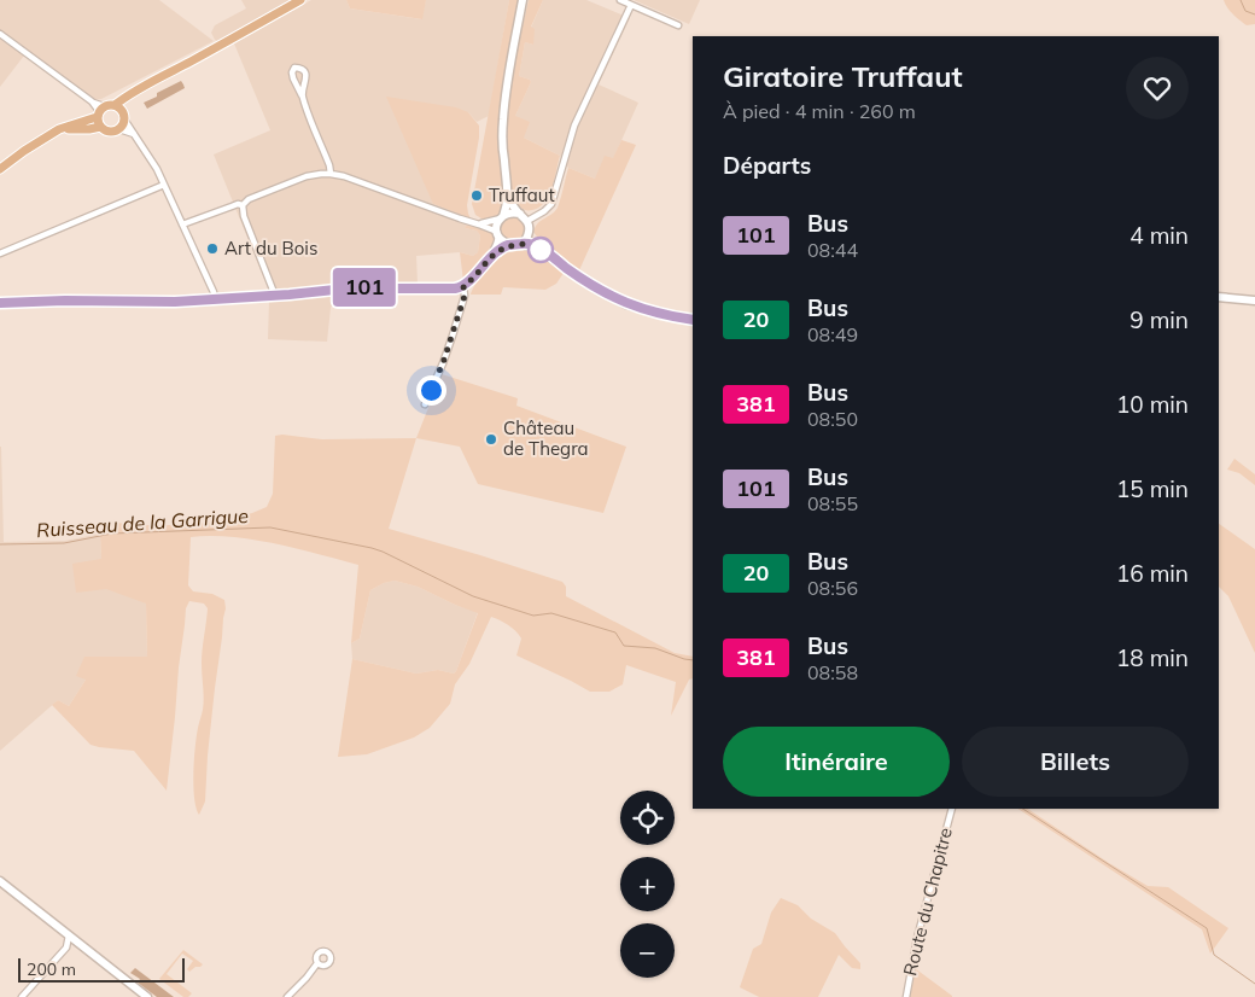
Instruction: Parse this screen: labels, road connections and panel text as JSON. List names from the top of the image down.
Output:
{
  "streets": {
    "street": ["Route du Chapitre"]
  },
  "water": ["Ruisseau de la Garrigue"],
  "places": ["Truffaut", "Art du Bois", "Château de Thegra"],
  "lines": ["bus line 101"],
  "scale_bar": "200 m",
  "page": {
    "on_map": "101",
    "heading": [
      ["Giratoire Truffaut", "À pied · 4 min · 260 m"],
      "Départs"
    ],
    "list": [
      {
        "mark": "101",
        "name": "Bus",
        "note": "08:44",
        "value": "4 min"
      },
      {
        "mark": "20",
        "name": "Bus",
        "note": "08:49",
        "value": "9 min"
      },
      {
        "mark": "381",
        "name": "Bus",
        "note": "08:50",
        "value": "10 min"
      },
      {
        "mark": "101",
        "name": "Bus",
        "note": "08:55",
        "value": "15 min"
      },
      {
        "mark": "20",
        "name": "Bus",
        "note": "08:56",
        "value": "16 min"
      },
      {
        "mark": "381",
        "name": "Bus",
        "note": "08:58",
        "value": "18 min"
      }
    ],
    "buttons": ["Itinéraire", "Billets"],
    "map_buttons": ["+", "−"],
    "scale": "200 m"
  }
}
